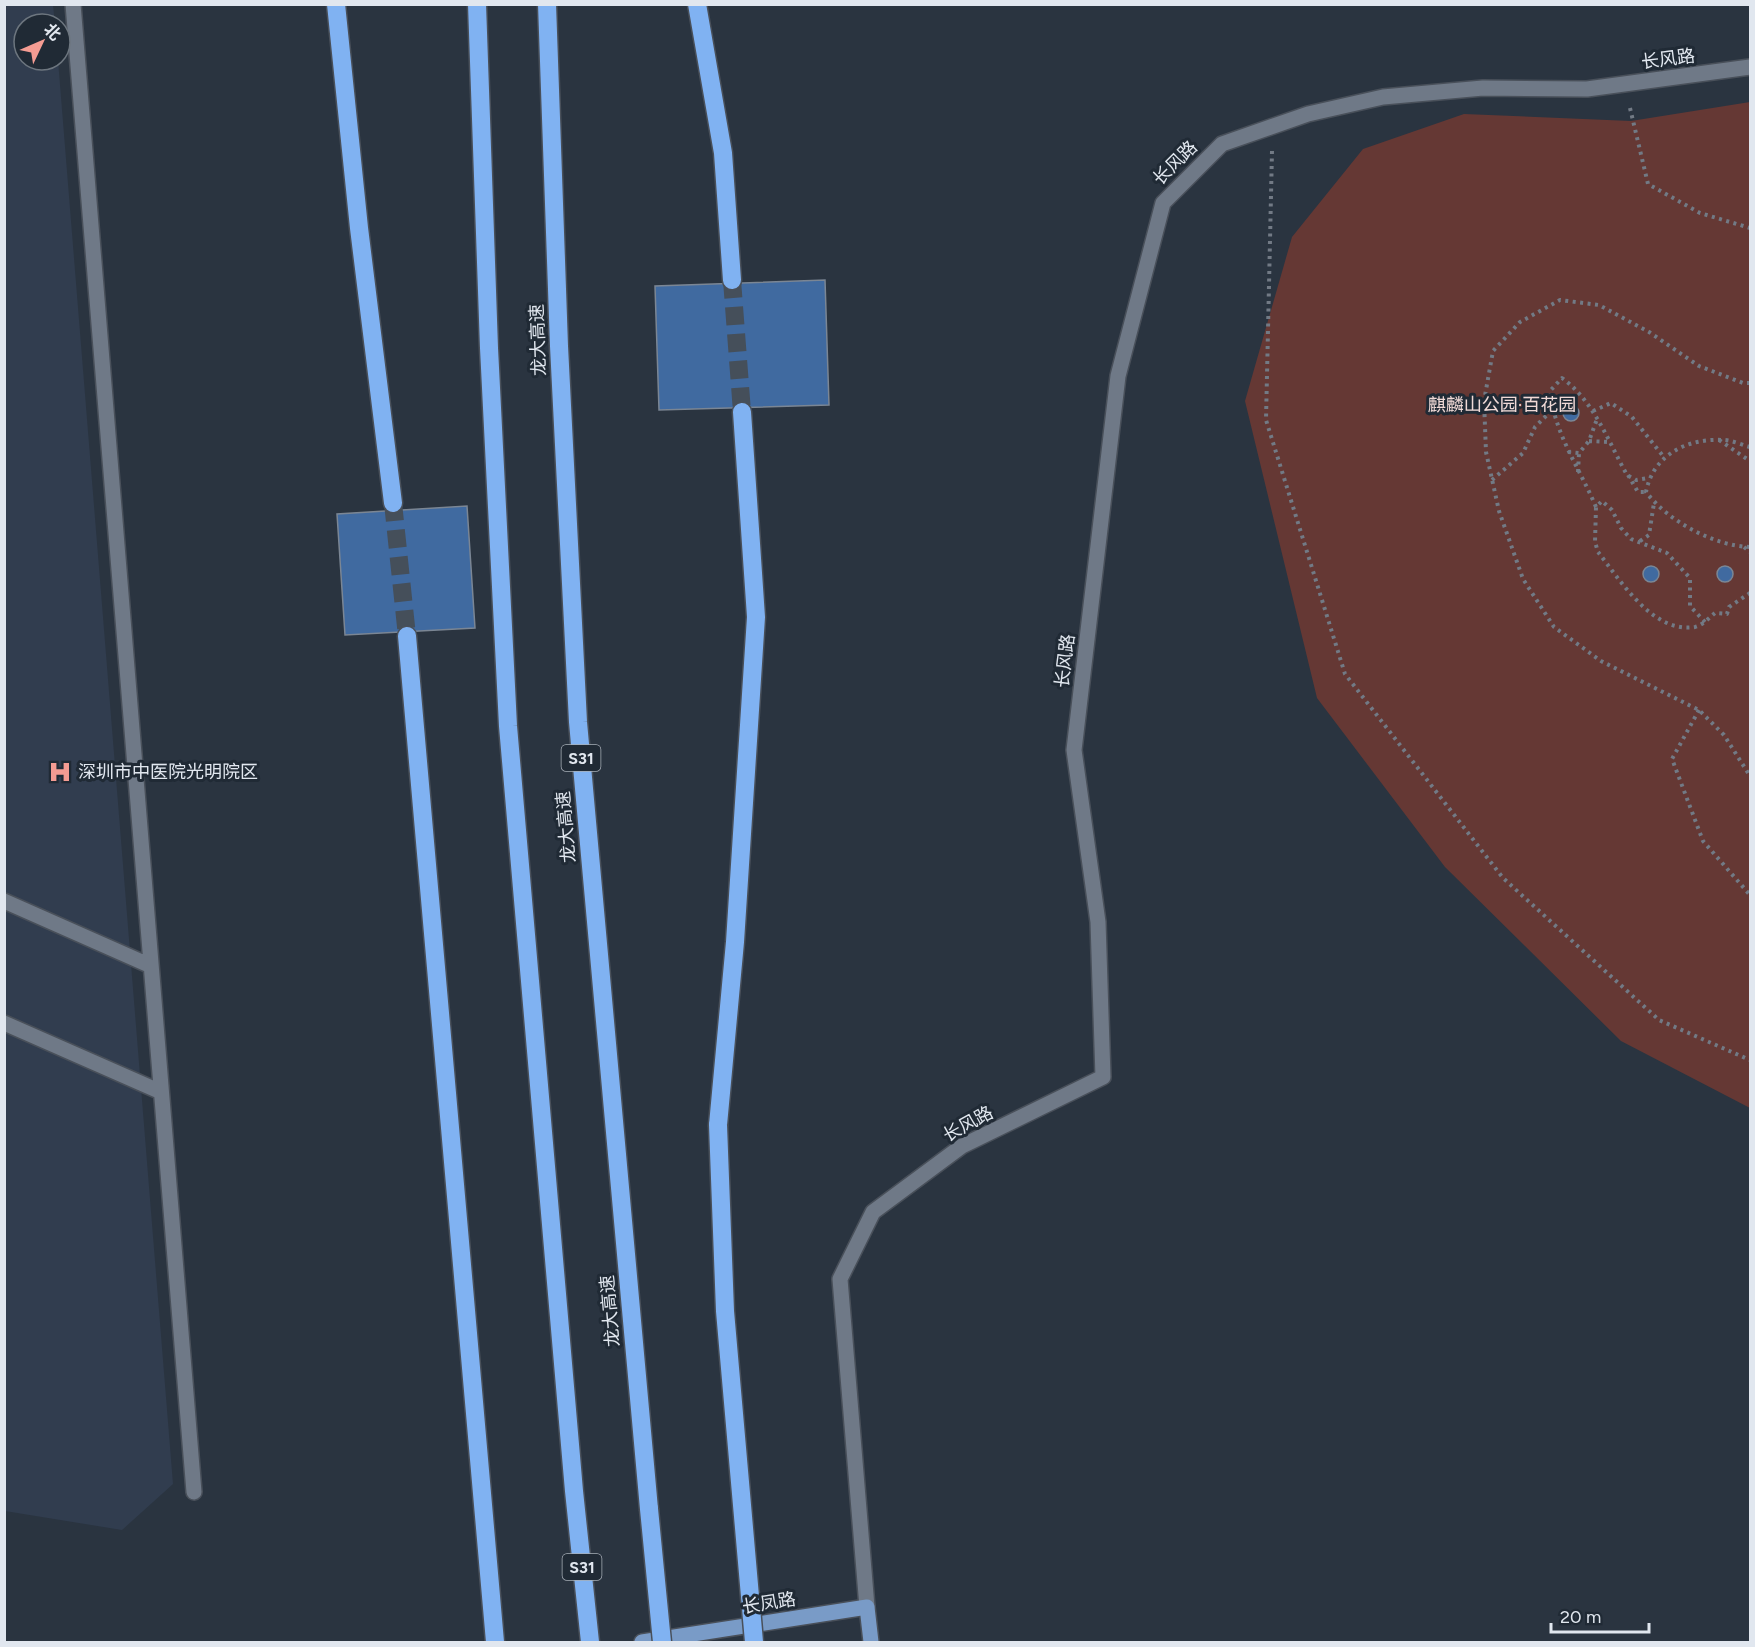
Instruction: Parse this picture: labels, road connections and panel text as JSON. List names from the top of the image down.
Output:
{
  "streets": {
    "highway": ["龙大高速", "S31"],
    "main road": ["长凤路"],
    "street": ["长风路"]
  },
  "crossings": [
    ["长风路", "长凤路"]
  ],
  "parks": ["麒麟山公园·百花园"],
  "places": {
    "hospital": ["深圳市中医院光明院区"]
  },
  "scale_bar": "20 m",
  "north": "top right"
}
